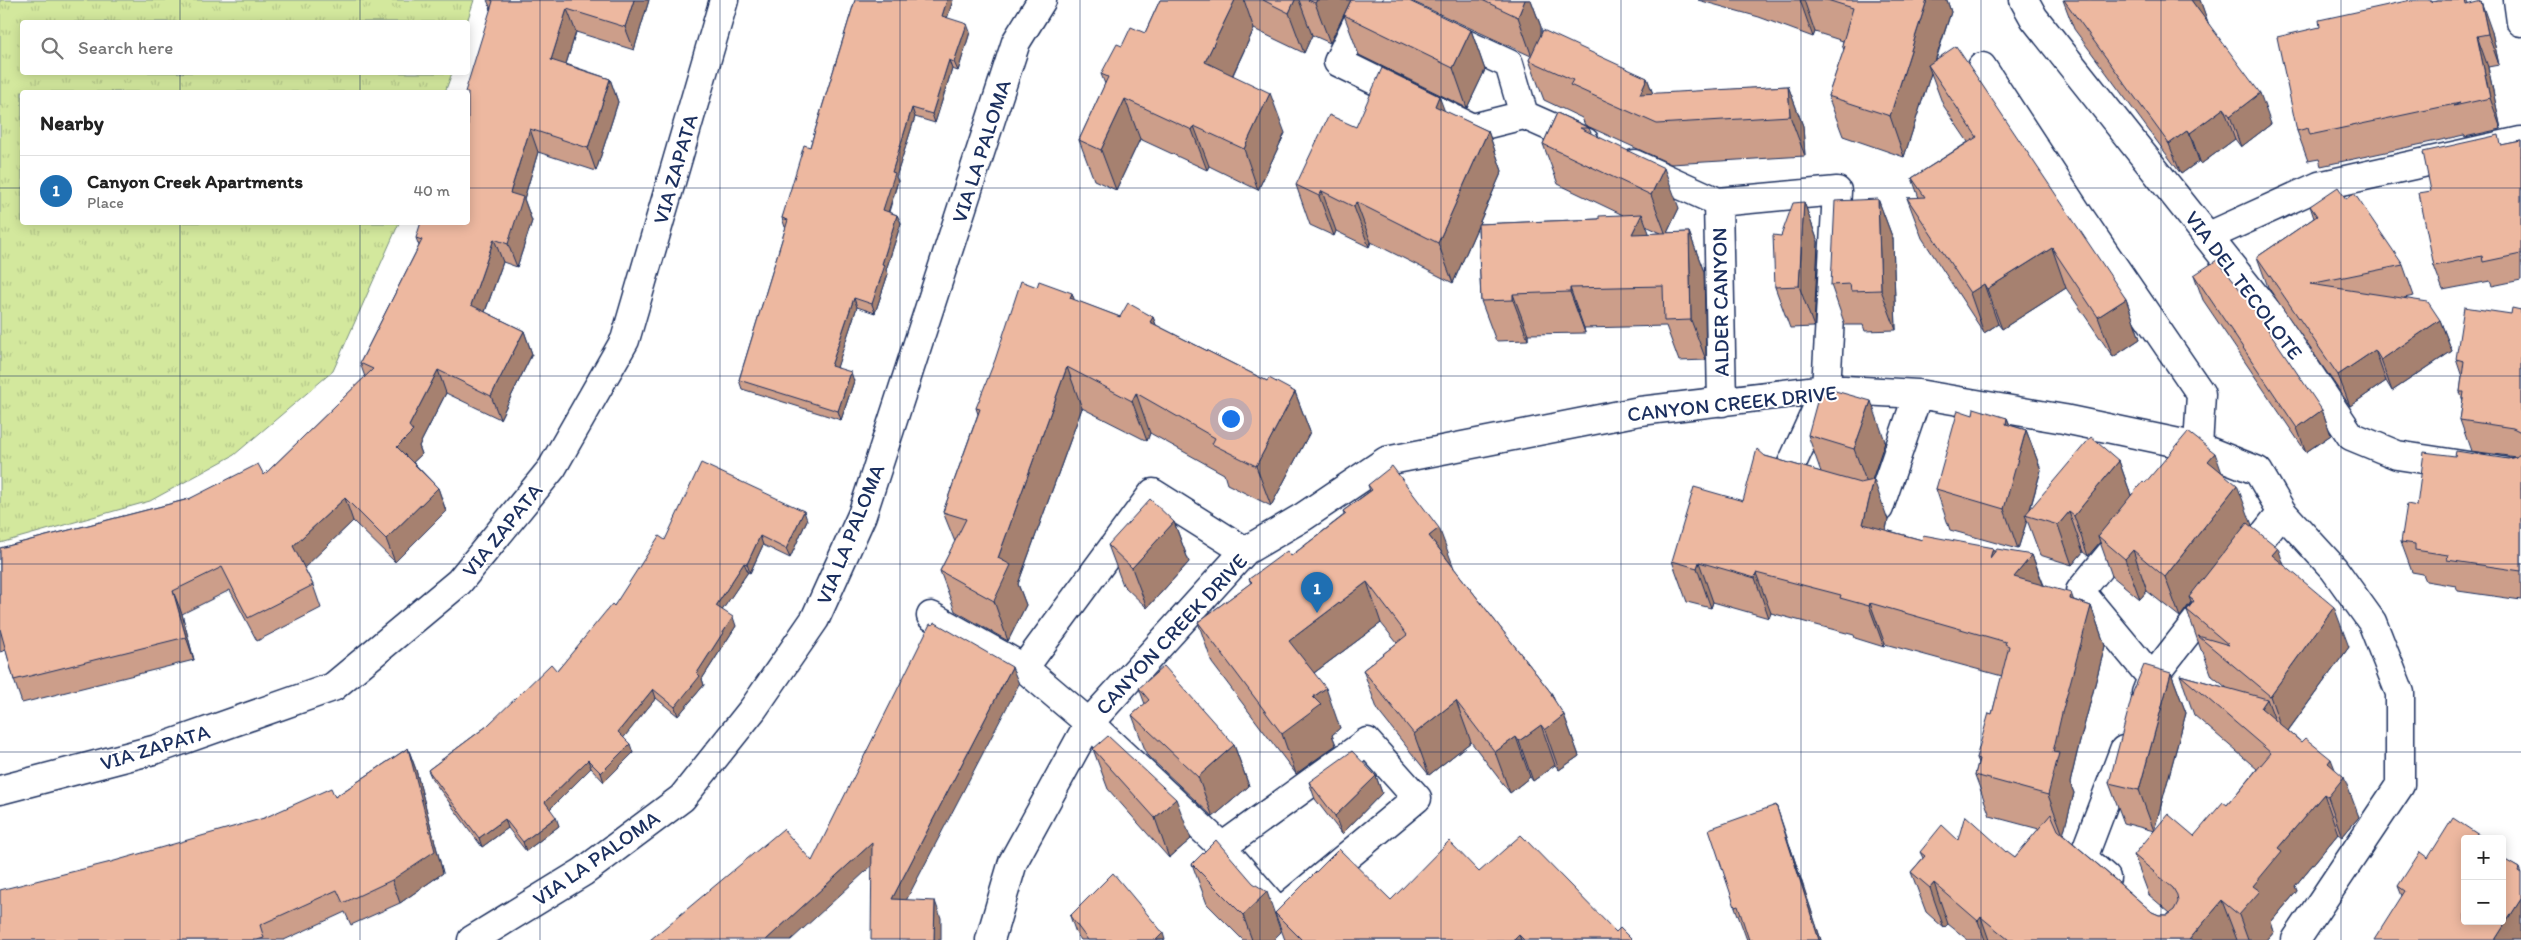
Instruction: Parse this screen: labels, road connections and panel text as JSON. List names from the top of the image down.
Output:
{
  "streets": {
    "street": [
      "VIA LA PALOMA",
      "VIA ZAPATA",
      "VIA DEL TECOLOTE",
      "ALDER CANYON",
      "CANYON CREEK DRIVE"
    ]
  },
  "crossings": [
    ["ALDER CANYON", "CANYON CREEK DRIVE"]
  ],
  "page": {
    "search": "Search here",
    "heading": "Nearby",
    "list": [
      {
        "mark": "1",
        "name": "Canyon Creek Apartments",
        "note": "Place",
        "value": "40 m"
      }
    ],
    "pins": "1",
    "map_buttons": ["+", "−"]
  }
}
